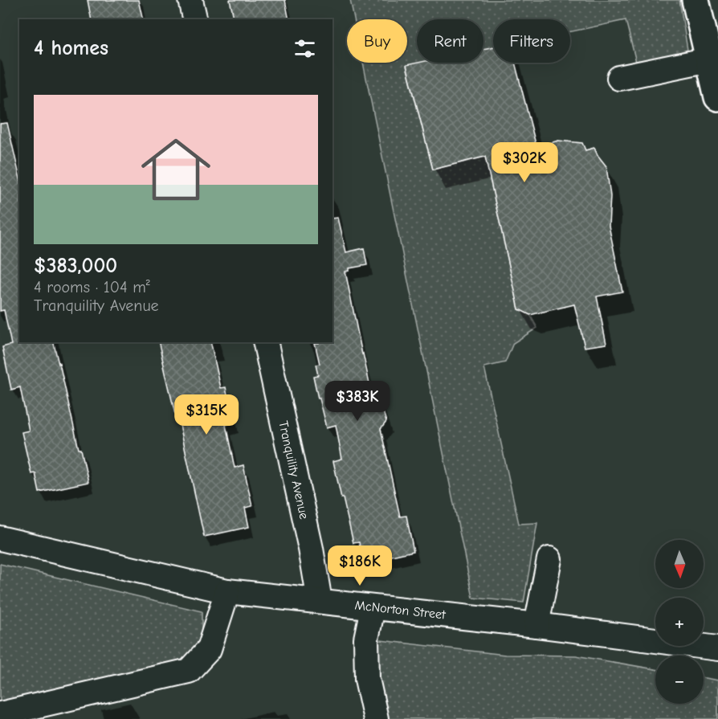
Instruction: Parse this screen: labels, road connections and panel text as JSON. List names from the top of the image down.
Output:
{
  "streets": {
    "street": ["Tranquility Avenue", "McNorton Street"]
  },
  "crossings": [
    ["Tranquility Avenue", "McNorton Street"]
  ],
  "north": "bottom",
  "page": {
    "chip": ["Buy", "Rent", "Filters"],
    "heading": "4 homes",
    "list": [
      {
        "name": "$383,000",
        "note": "4 rooms · 104 m² · Tranquility Avenue"
      }
    ],
    "price": [
      "$302K",
      "$383K",
      "$315K",
      "$186K"
    ],
    "map_buttons": ["+", "−"]
  }
}
